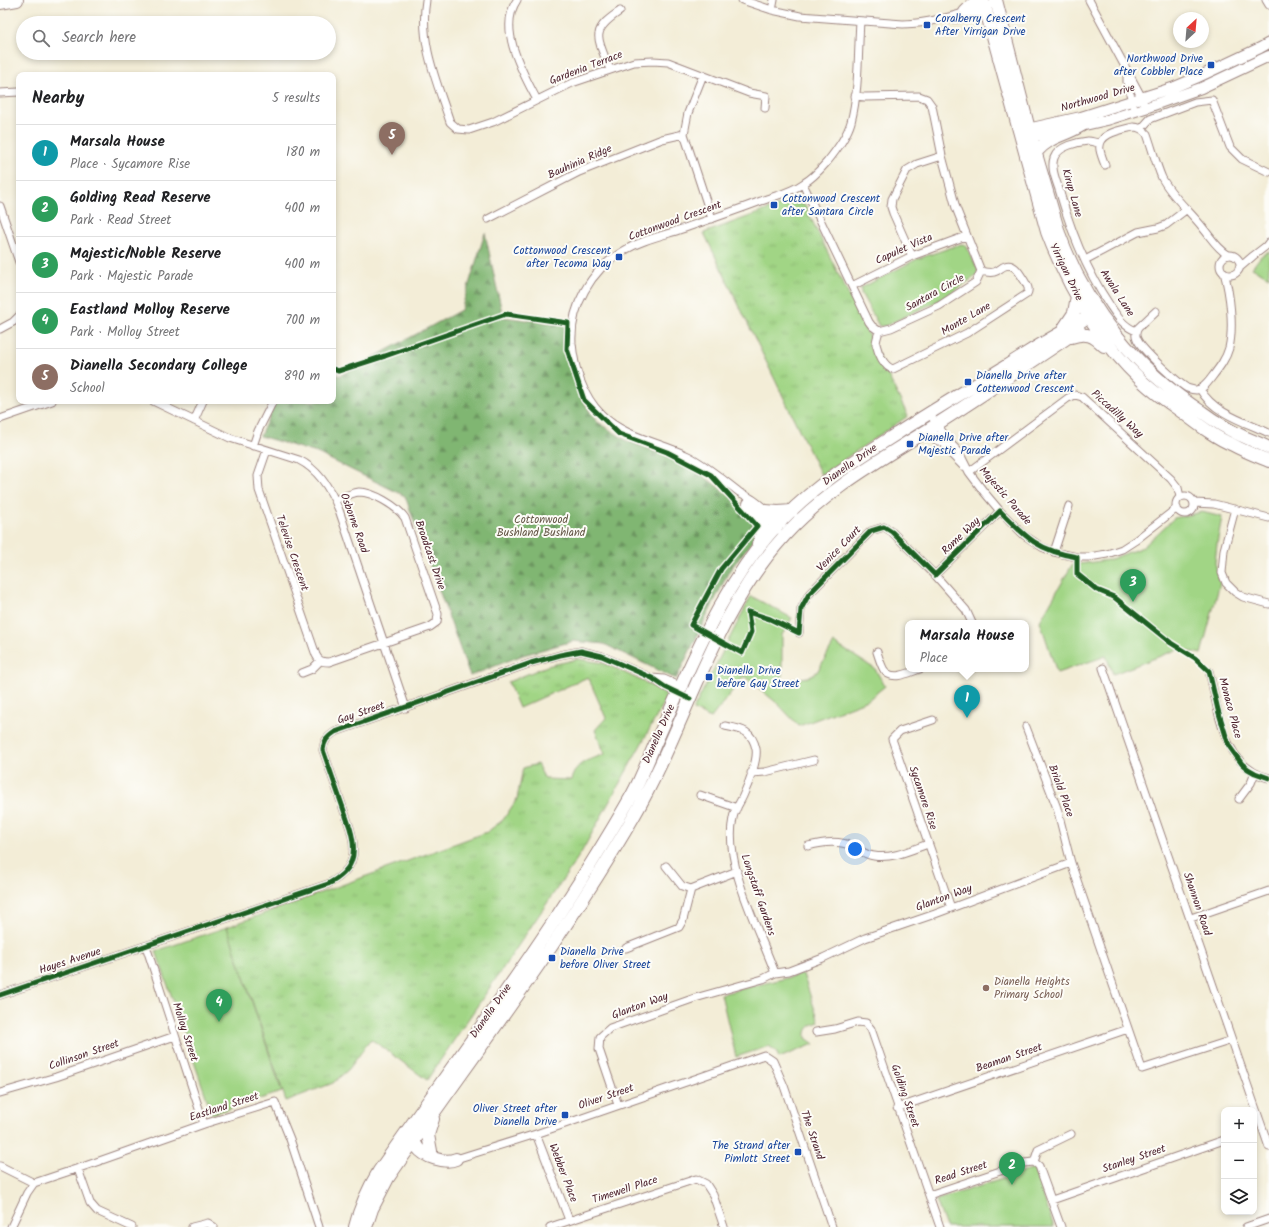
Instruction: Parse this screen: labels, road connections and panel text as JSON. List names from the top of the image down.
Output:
{
  "streets": {
    "main road": ["Yirrigan Drive", "Dianella Drive"],
    "street": [
      "Gardenia Terrace",
      "Northwood Drive",
      "Bauhinia Ridge",
      "Kirup Lane",
      "Cottonwood Crescent",
      "Capulet Vista",
      "Santara Circle",
      "Awala Lane",
      "Monte Lane",
      "Piccadilly Way",
      "Majestic Parade",
      "Osborne Road",
      "Rome Way",
      "Venice Court",
      "Televise Crescent",
      "Broadcast Drive",
      "Monaco Place",
      "Gay Street",
      "Briald Place",
      "Sycamore Rise",
      "Longstaff Gardens",
      "Glanton Way",
      "Shannon Road",
      "Hayes Avenue",
      "Molloy Street",
      "Collinson Street",
      "Beaman Street",
      "Golding Street",
      "Oliver Street",
      "Eastland Street",
      "The Strand",
      "Stanley Street",
      "Webber Place",
      "Read Street",
      "Timewell Place"
    ]
  },
  "crossings": [
    ["Northwood Drive", "Yirrigan Drive"],
    ["Kirup Lane", "Awala Lane"],
    ["Cottonwood Crescent", "Dianella Drive"],
    ["Yirrigan Drive", "Dianella Drive"],
    ["Santara Circle", "Monte Lane"],
    ["Piccadilly Way", "Majestic Parade"],
    ["Dianella Drive", "Majestic Parade"],
    ["Dianella Drive", "Gay Street"],
    ["Majestic Parade", "Rome Way"],
    ["Osborne Road", "Televise Crescent"],
    ["Osborne Road", "Broadcast Drive"],
    ["Osborne Road", "Gay Street"],
    ["Rome Way", "Venice Court"],
    ["Gay Street", "Hayes Avenue"],
    ["Gay Street", "Molloy Street"],
    ["Briald Place", "Glanton Way"],
    ["Sycamore Rise", "Glanton Way"],
    ["Longstaff Gardens", "Glanton Way"],
    ["Glanton Way", "Oliver Street"],
    ["Hayes Avenue", "Molloy Street"],
    ["Molloy Street", "Collinson Street"],
    ["Molloy Street", "Eastland Street"],
    ["Beaman Street", "Golding Street"],
    ["Golding Street", "Read Street"],
    ["Oliver Street", "The Strand"],
    ["Oliver Street", "Webber Place"],
    ["Webber Place", "Timewell Place"]
  ],
  "parks": ["Cottonwood Bushland Bushland"],
  "places": {
    "transit": [
      "Coralberry Crescent After Yirrigan Drive",
      "Northwood Drive after Cobbler Place",
      "Cottonwood Crescent after Santara Circle",
      "Cottonwood Crescent after Tecoma Way",
      "Dianella Drive after Cottenwood Crescent",
      "Dianella Drive after Majestic Parade",
      "Dianella Drive before Gay Street",
      "Dianella Drive before Oliver Street",
      "Oliver Street after Dianella Drive",
      "The Strand after Pimlott Street"
    ],
    "other": ["Dianella Heights Primary School"]
  },
  "north": "top right",
  "page": {
    "search": "Search here",
    "heading": ["Nearby", "5 results"],
    "pins": [
      "5",
      "3",
      "1",
      "4",
      "2"
    ],
    "list": [
      {
        "mark": "1",
        "name": "Marsala House",
        "note": "Place · Sycamore Rise",
        "value": "180 m"
      },
      {
        "mark": "2",
        "name": "Golding Read Reserve",
        "note": "Park · Read Street",
        "value": "400 m"
      },
      {
        "mark": "3",
        "name": "Majestic/Noble Reserve",
        "note": "Park · Majestic Parade",
        "value": "400 m"
      },
      {
        "mark": "4",
        "name": "Eastland Molloy Reserve",
        "note": "Park · Molloy Street",
        "value": "700 m"
      },
      {
        "mark": "5",
        "name": "Dianella Secondary College",
        "note": "School",
        "value": "890 m"
      }
    ],
    "popup": ["Marsala House", "Place"],
    "map_buttons": ["+", "−"]
  }
}
